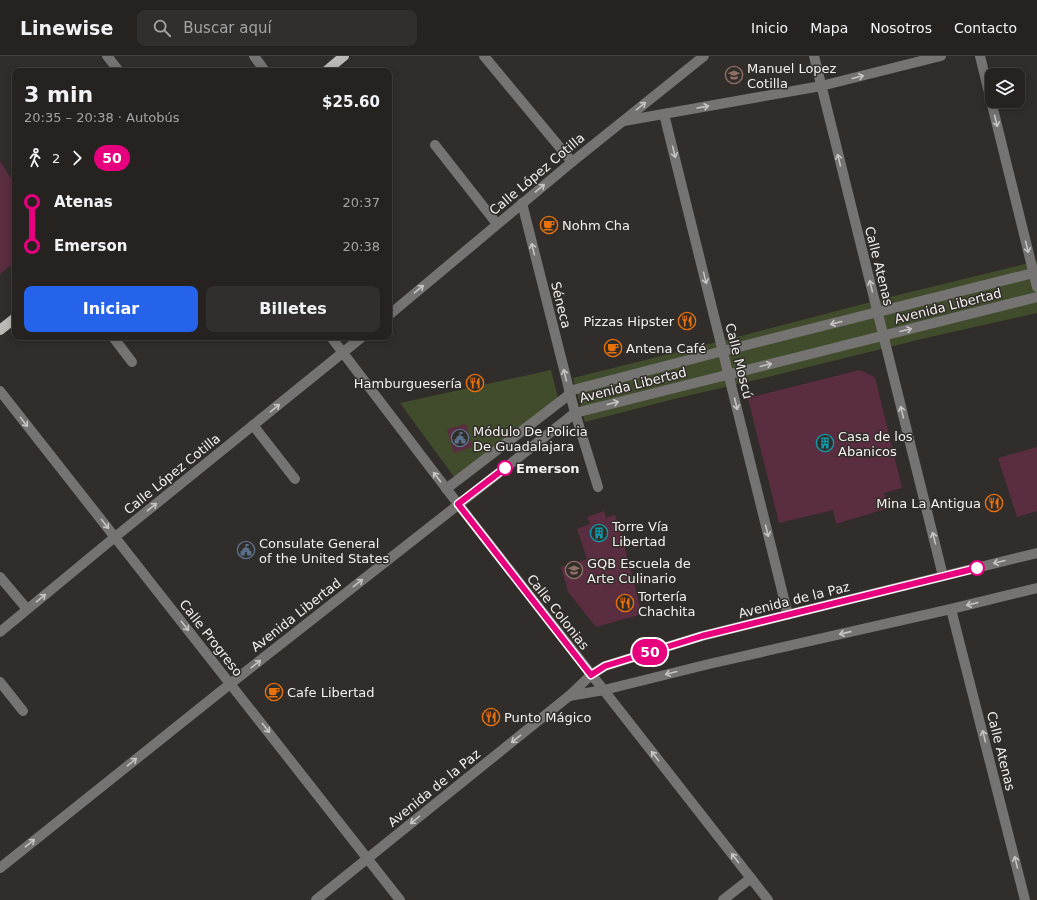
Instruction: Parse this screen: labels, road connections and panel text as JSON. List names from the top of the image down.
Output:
{
  "streets": {
    "street": [
      "Calle López Cotilla",
      "Calle Atenas",
      "Séneca",
      "Avenida Libertad",
      "Calle Moscú",
      "Avenida de la Paz",
      "Calle Colonias",
      "Calle Progreso"
    ]
  },
  "crossings": [
    ["Calle López Cotilla", "Séneca"],
    ["Calle López Cotilla", "Calle Colonias"],
    ["Calle López Cotilla", "Calle Progreso"],
    ["Calle Atenas", "Avenida Libertad"],
    ["Calle Atenas", "Avenida de la Paz"],
    ["Séneca", "Avenida Libertad"],
    ["Avenida Libertad", "Calle Moscú"],
    ["Avenida Libertad", "Calle Colonias"],
    ["Avenida Libertad", "Calle Progreso"],
    ["Calle Moscú", "Avenida de la Paz"],
    ["Avenida de la Paz", "Calle Colonias"],
    ["Avenida de la Paz", "Calle Progreso"]
  ],
  "one_way": [
    "Calle López Cotilla",
    "Calle Atenas",
    "Séneca",
    "Calle Moscú",
    "Calle Colonias",
    "Calle Progreso"
  ],
  "places": {
    "school or university": ["Manuel Lopez Cotilla", "GQB Escuela de Arte Culinario"],
    "cafe": ["Nohm Cha", "Antena Café", "Cafe Libertad"],
    "restaurant": [
      "Pizzas Hipster",
      "Hamburguesería",
      "Mina La Antigua",
      "Tortería Chachita",
      "Punto Mágico"
    ],
    "public building": ["Módulo De Policia De Guadalajara", "Consulate General of the United States"],
    "building": ["Casa de los Abanicos", "Torre Vía Libertad"],
    "other": ["Emerson"]
  },
  "lines": ["bus line 50"],
  "page": {
    "header": "Linewise",
    "search": "Buscar aquí",
    "nav": [
      "Inicio",
      "Mapa",
      "Nosotros",
      "Contacto"
    ],
    "on_map": "50",
    "heading": ["3 min", "20:35 – 20:38 · Autobús", "$25.60"],
    "legs": ["2", "50"],
    "list": [
      {
        "name": "Atenas",
        "value": "20:37"
      },
      {
        "name": "Emerson",
        "value": "20:38"
      }
    ],
    "buttons": ["Iniciar", "Billetes"]
  }
}
